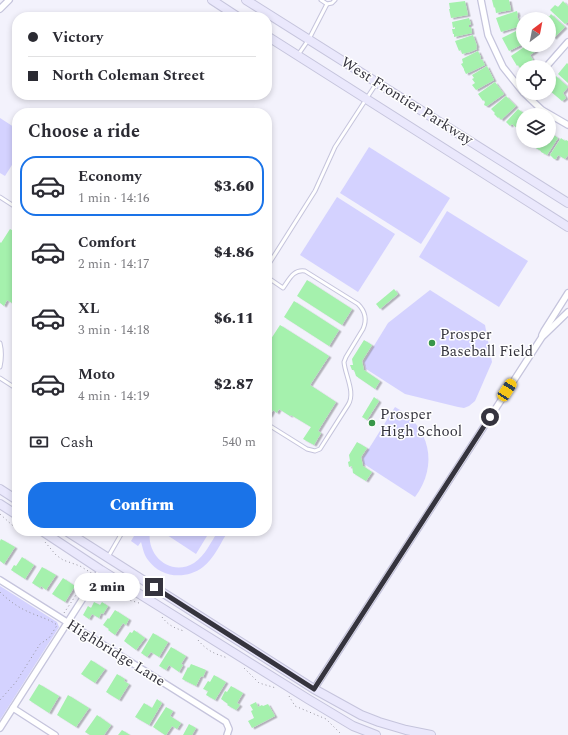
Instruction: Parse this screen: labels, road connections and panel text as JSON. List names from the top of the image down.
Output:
{
  "streets": {
    "street": ["West Frontier Parkway", "Highbridge Lane"]
  },
  "places": ["Prosper Baseball Field", "Prosper High School"],
  "north": "top right",
  "page": {
    "banner": ["Victory", "North Coleman Street"],
    "heading": "Choose a ride",
    "list": [
      {
        "name": "Economy",
        "note": "1 min · 14:16",
        "value": "$3.60"
      },
      {
        "name": "Comfort",
        "note": "2 min · 14:17",
        "value": "$4.86"
      },
      {
        "name": "XL",
        "note": "3 min · 14:18",
        "value": "$6.11"
      },
      {
        "name": "Moto",
        "note": "4 min · 14:19",
        "value": "$2.87"
      }
    ],
    "pay": ["Cash", "540 m"],
    "buttons": "Confirm",
    "bubble": "2 min"
  }
}
